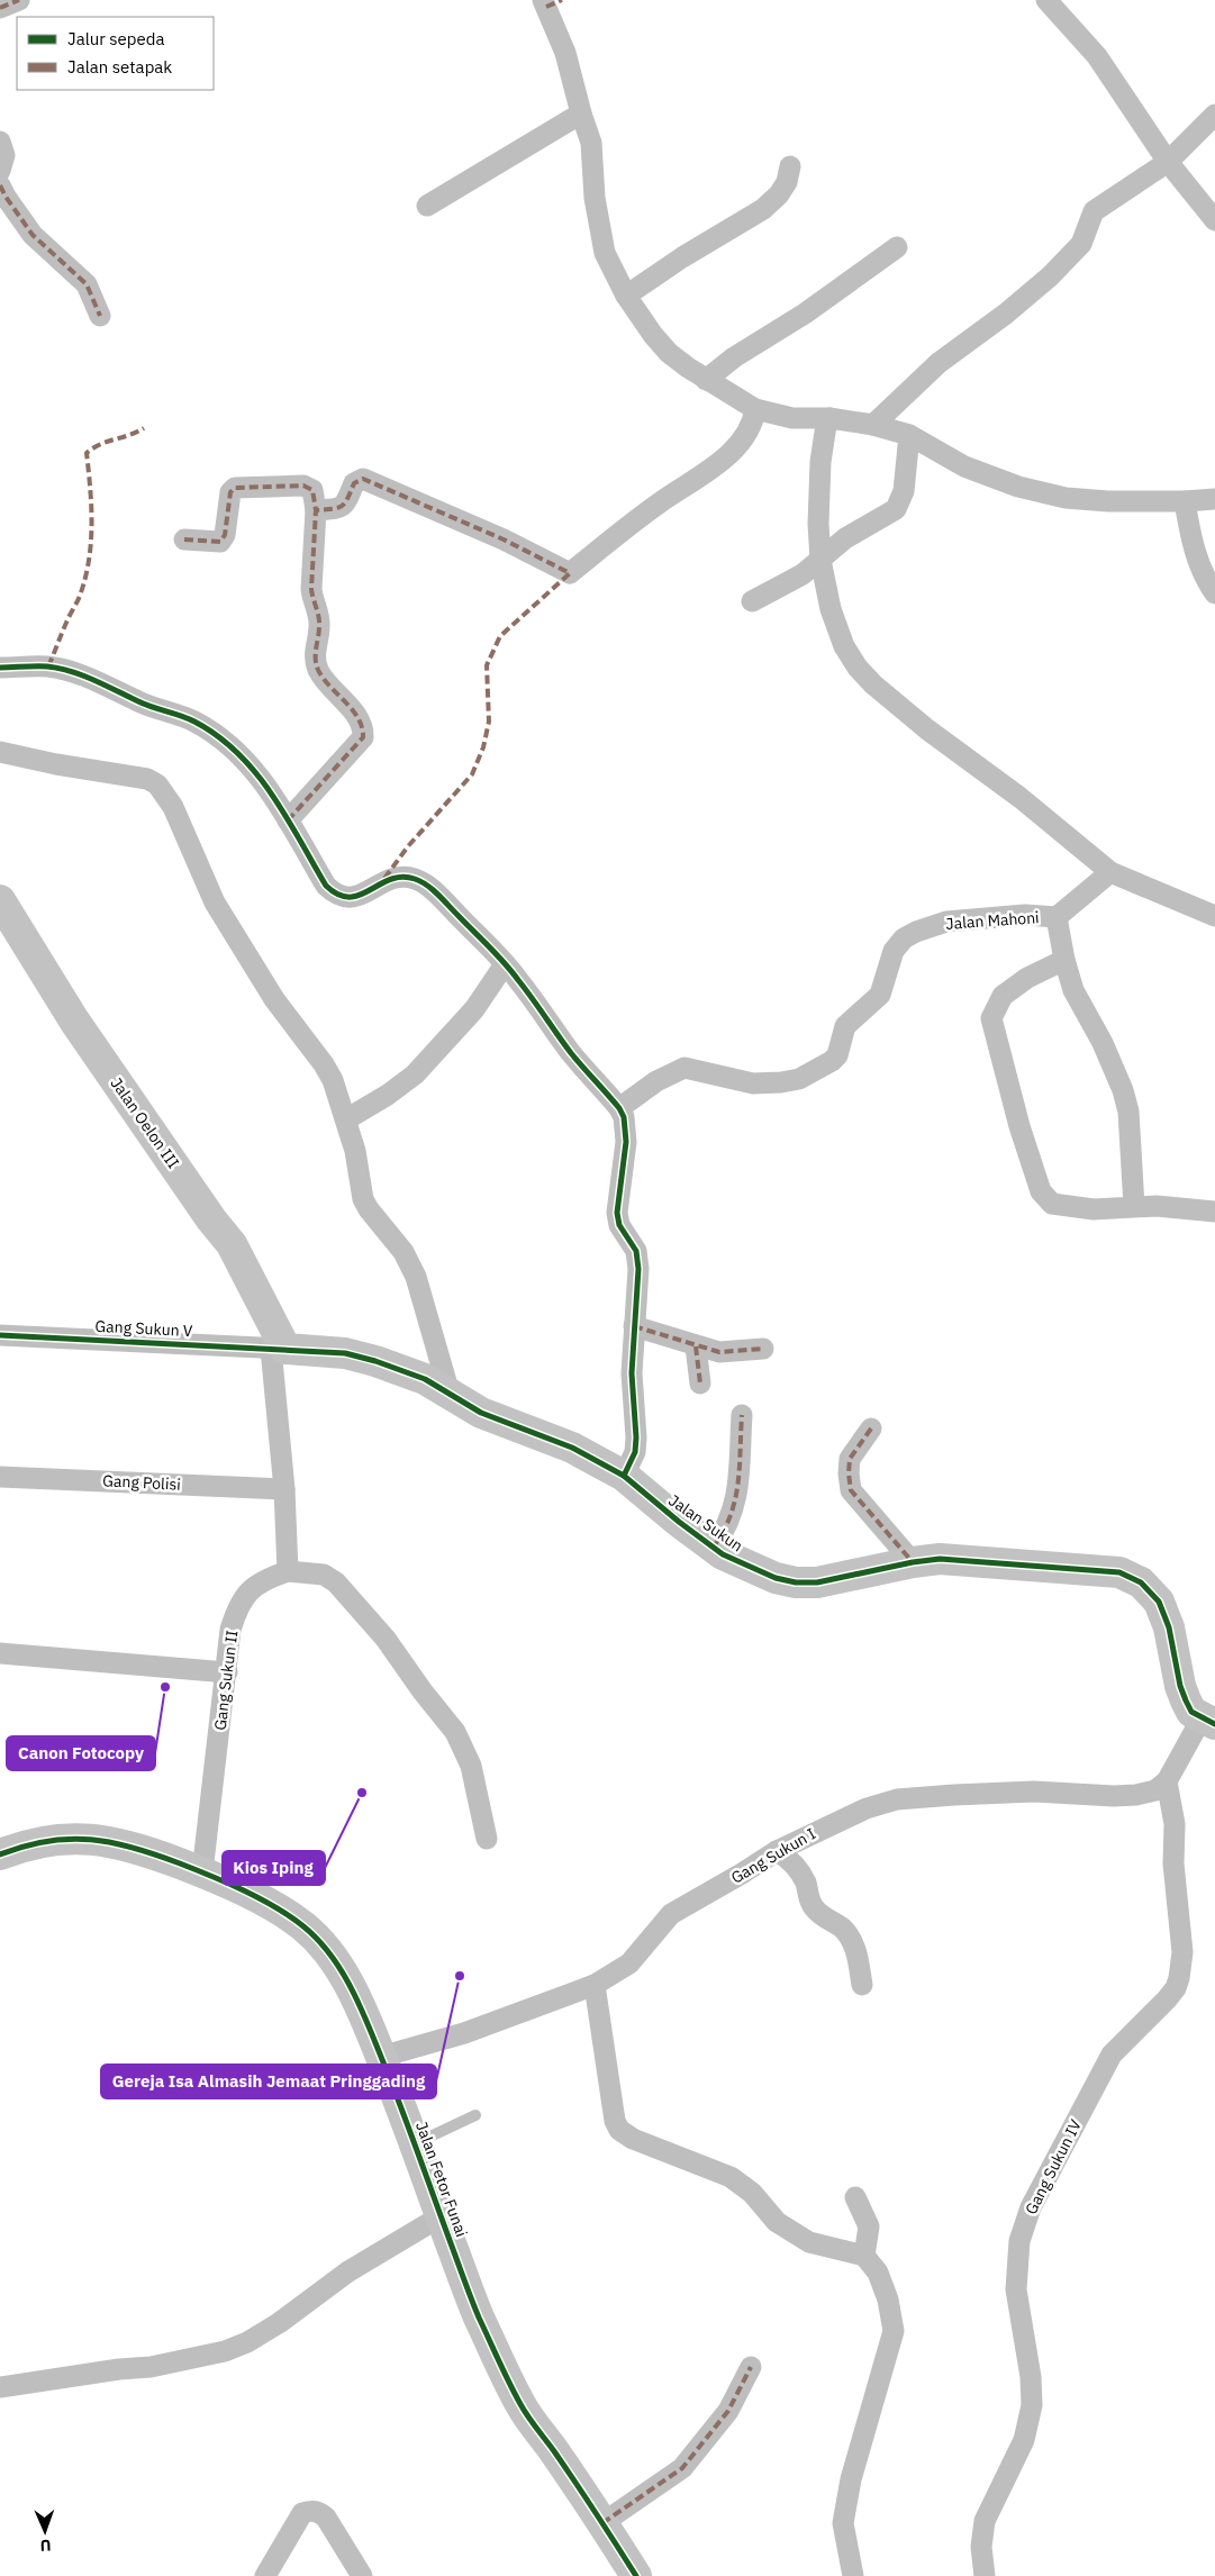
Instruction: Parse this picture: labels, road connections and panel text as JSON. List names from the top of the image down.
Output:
{
  "streets": {
    "street": [
      "Jalan Mahoni",
      "Jalan Oelon III",
      "Gang Sukun V",
      "Gang Polisi",
      "Jalan Sukun",
      "Gang Sukun II",
      "Gang Sukun I",
      "Gang Sukun IV",
      "Jalan Fetor Funai"
    ]
  },
  "crossings": [
    ["Jalan Oelon III", "Gang Sukun V"],
    ["Jalan Oelon III", "Jalan Sukun"],
    ["Gang Sukun V", "Jalan Sukun"],
    ["Gang Sukun II", "Jalan Fetor Funai"],
    ["Gang Sukun I", "Gang Sukun IV"],
    ["Gang Sukun I", "Jalan Fetor Funai"]
  ],
  "places": ["Canon Fotocopy", "Kios Iping", "Gereja Isa Almasih Jemaat Pringgading"],
  "legend": ["Jalur sepeda", "Jalan setapak"],
  "north": "bottom"
}
